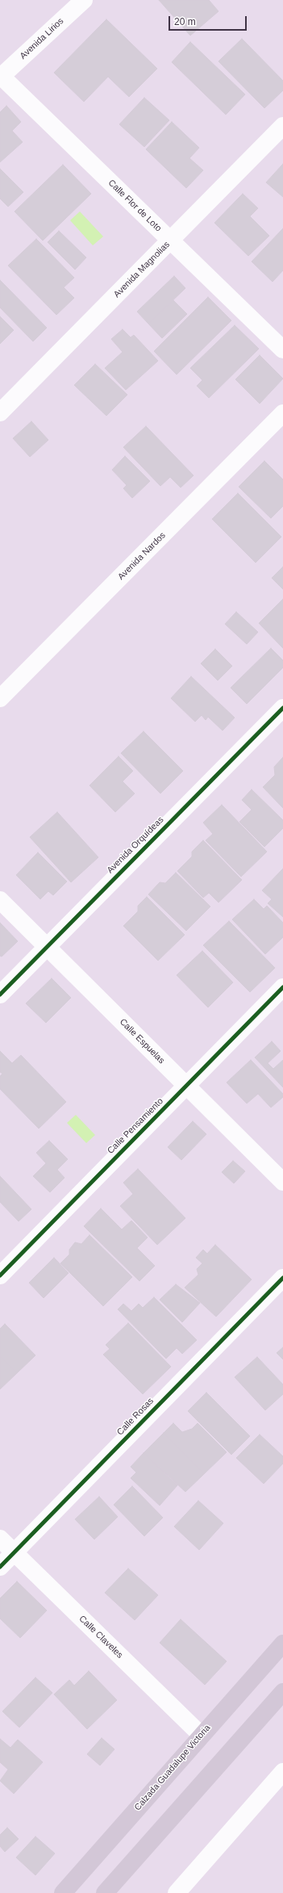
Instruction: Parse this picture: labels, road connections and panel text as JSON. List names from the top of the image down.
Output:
{
  "streets": {
    "main road": ["Calzada Guadalupe Victoria"],
    "street": [
      "Avenida Lirios",
      "Calle Flor de Loto",
      "Avenida Magnolias",
      "Avenida Nardos",
      "Avenida Orquídeas",
      "Calle Espuelas",
      "Calle Pensamiento",
      "Calle Rosas",
      "Calle Claveles"
    ]
  },
  "crossings": [
    ["Avenida Lirios", "Calle Flor de Loto"],
    ["Calle Flor de Loto", "Avenida Magnolias"],
    ["Avenida Orquídeas", "Calle Espuelas"],
    ["Calle Espuelas", "Calle Pensamiento"],
    ["Calle Rosas", "Calle Claveles"],
    ["Calle Claveles", "Calzada Guadalupe Victoria"]
  ],
  "scale_bar": "20 m"
}
